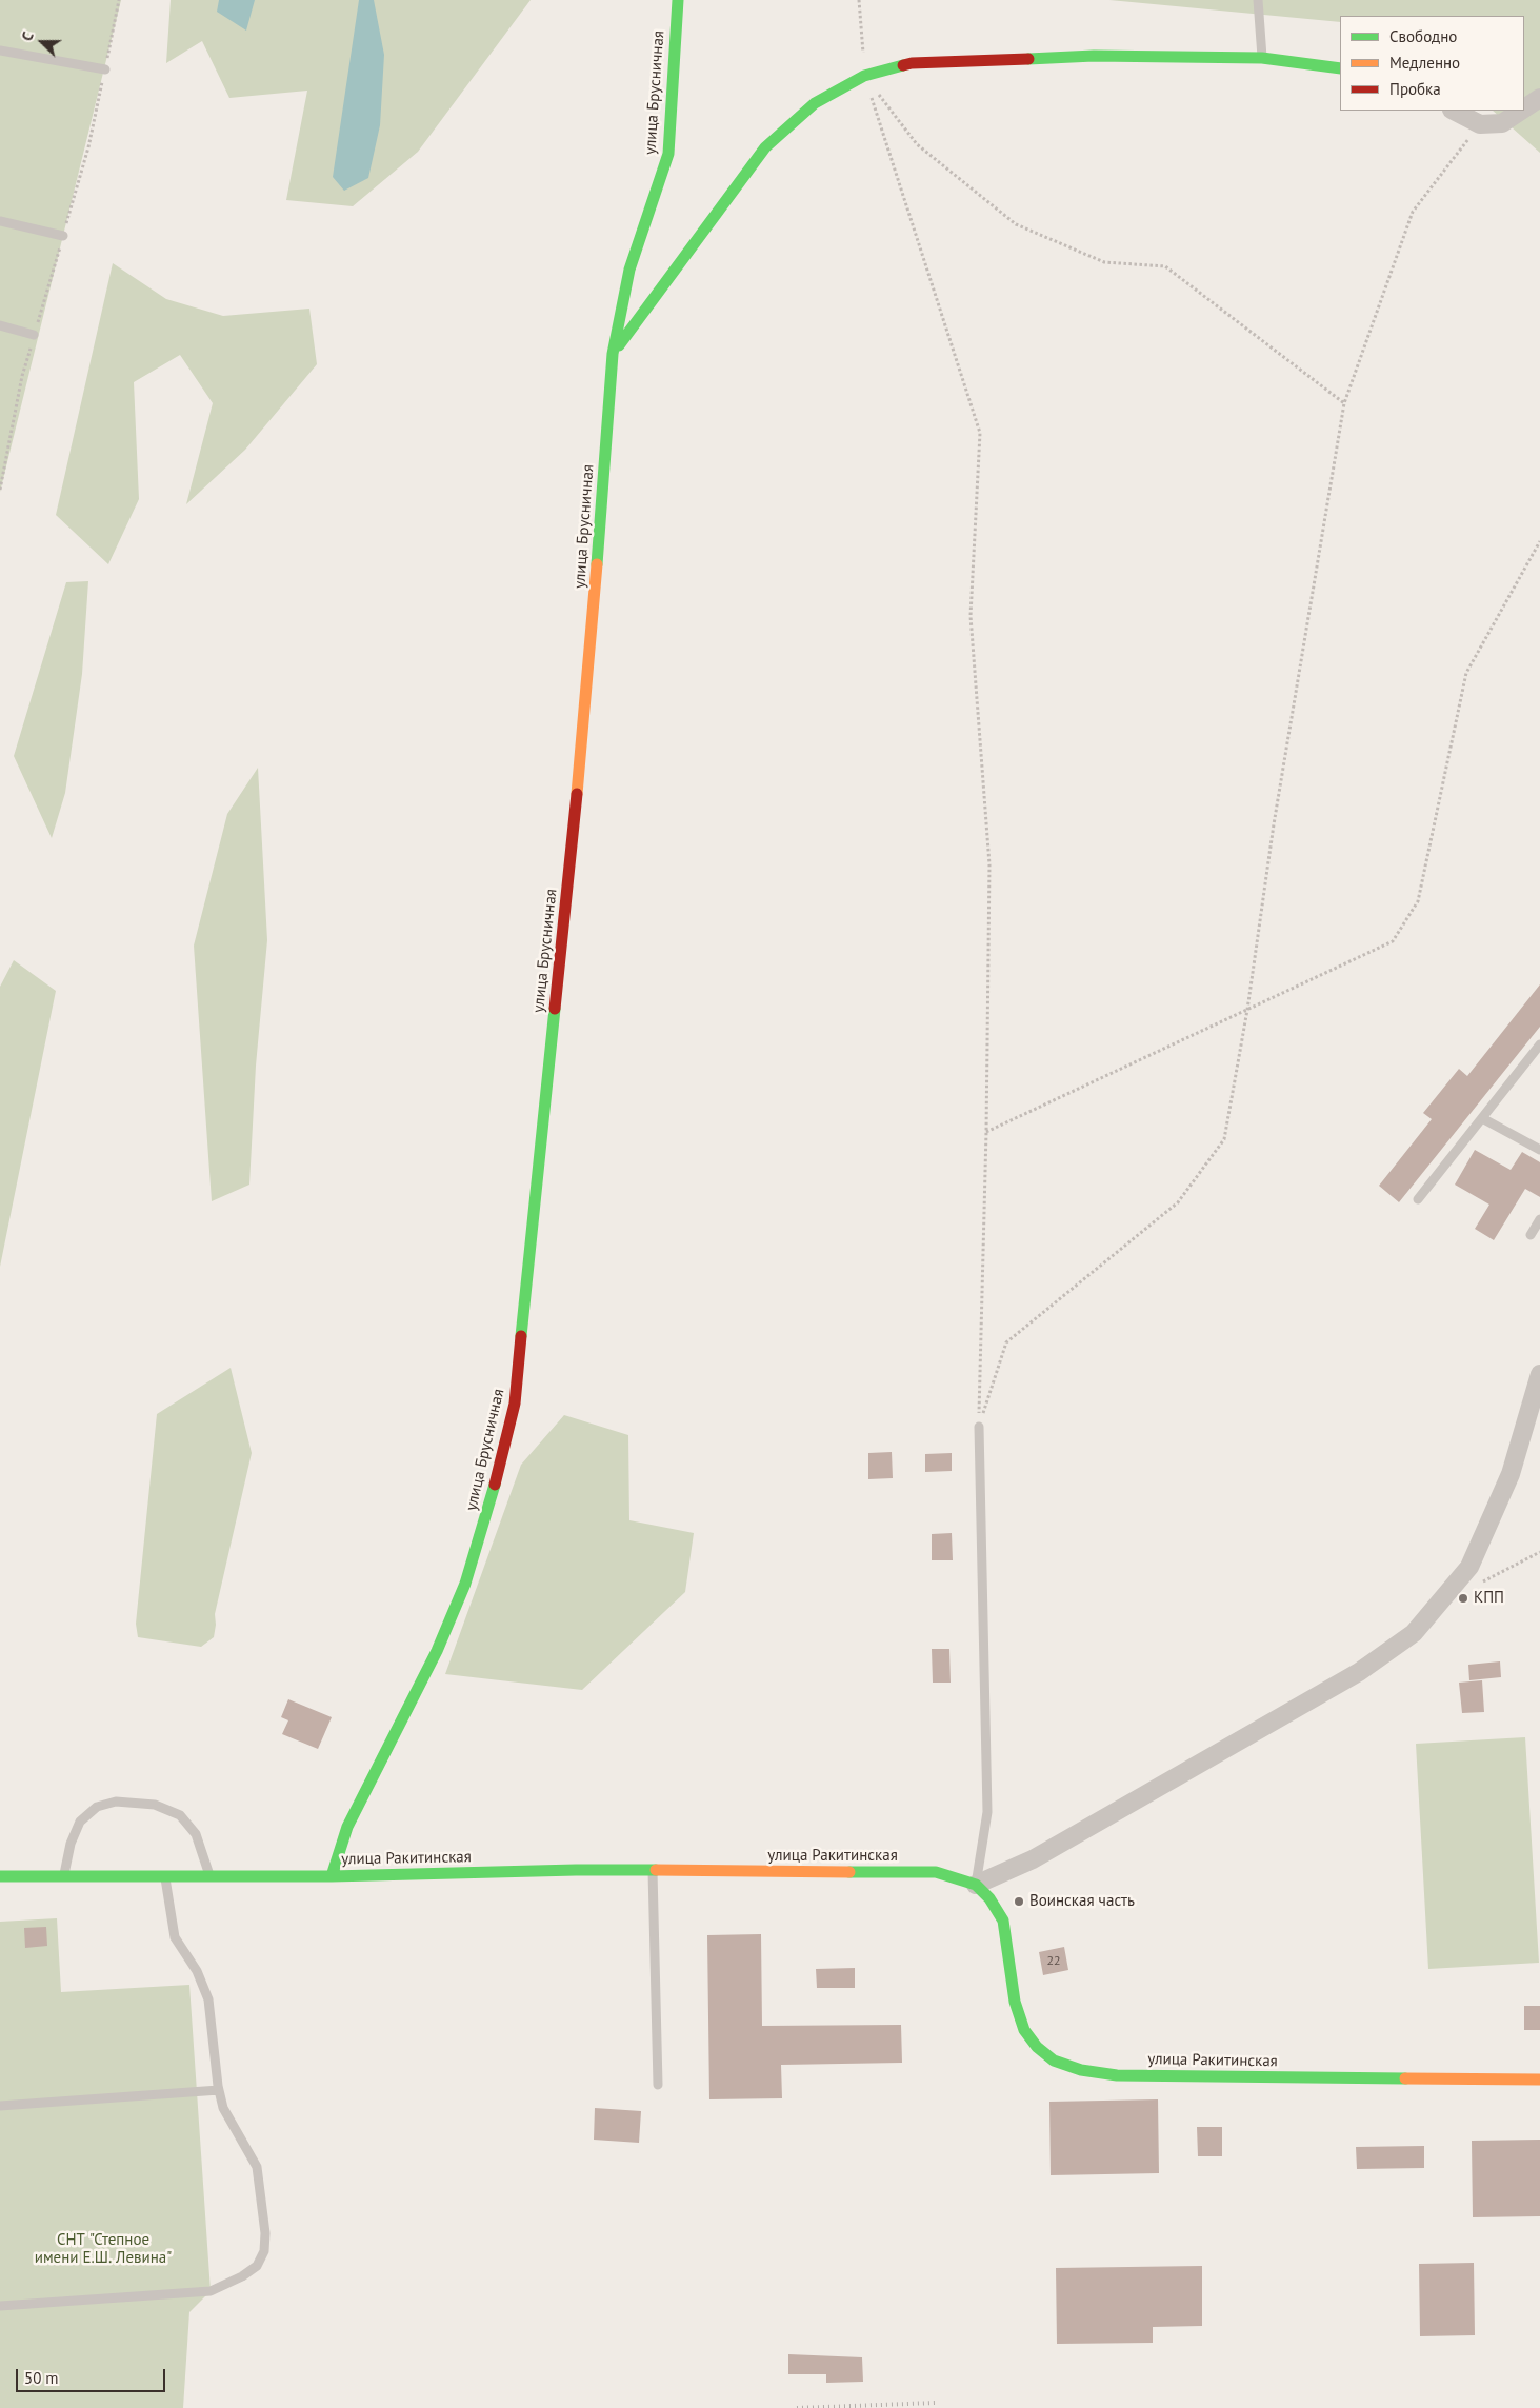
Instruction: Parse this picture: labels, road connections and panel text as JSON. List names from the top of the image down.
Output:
{
  "streets": {
    "street": ["улица Брусничная", "улица Ракитинская"]
  },
  "crossings": [
    ["улица Брусничная", "улица Ракитинская"]
  ],
  "parks": ["СНТ \"Степное имени Е.Ш. Левина\""],
  "places": ["КПП", "Воинская часть"],
  "house_numbers": ["22"],
  "legend": ["Свободно", "Медленно", "Пробка"],
  "scale_bar": "50 m",
  "north": "left"
}
